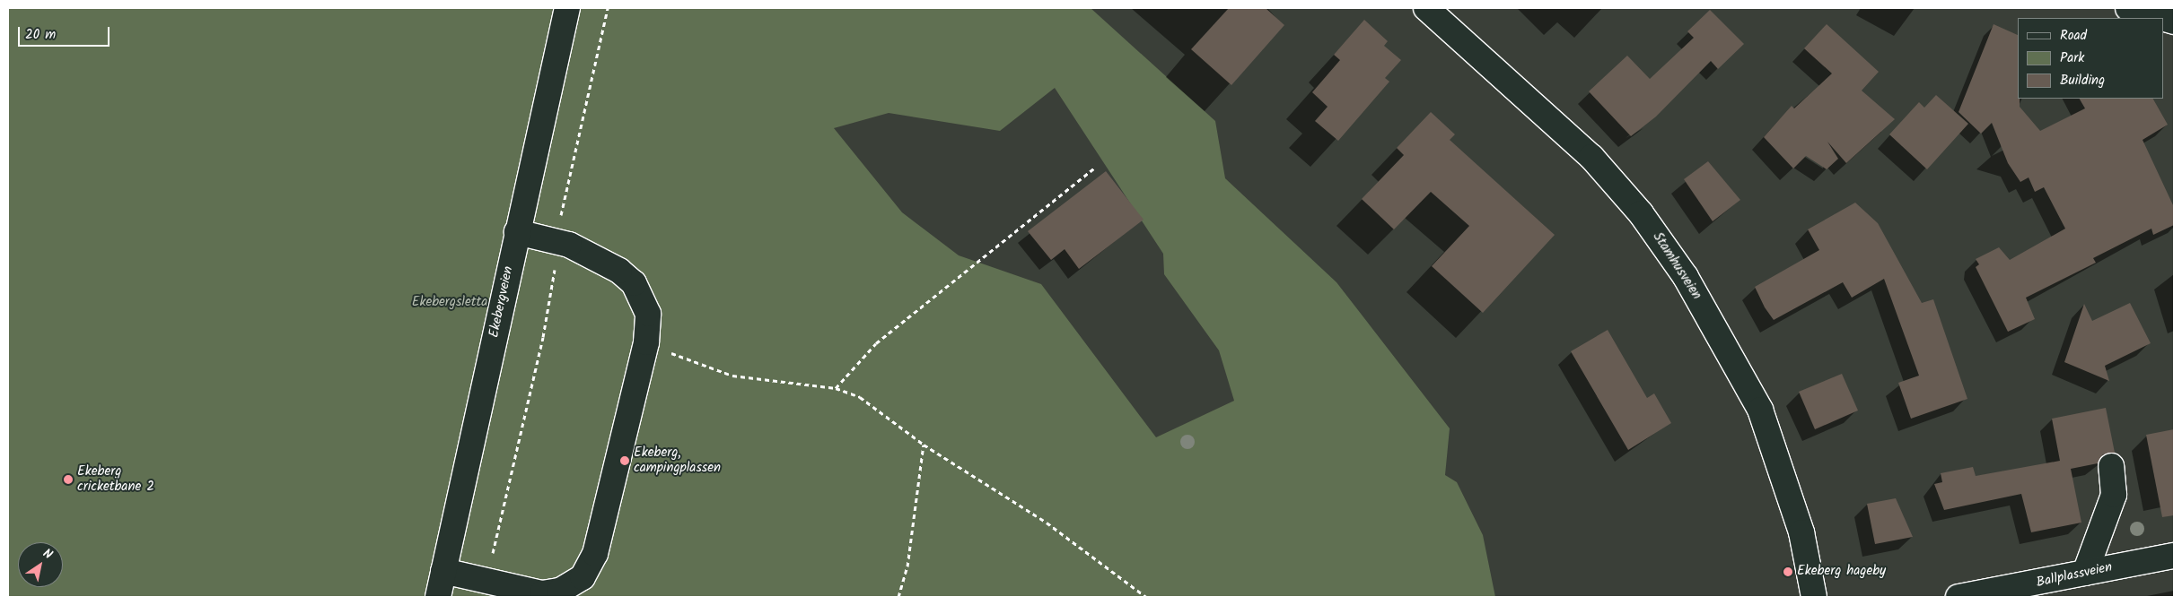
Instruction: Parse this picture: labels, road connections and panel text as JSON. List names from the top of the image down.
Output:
{
  "streets": {
    "street": ["Stamhusveien", "Ekebergveien", "Ballplassveien"]
  },
  "parks": ["Ekebergsletta"],
  "places": ["Ekeberg, campingplassen", "Ekeberg cricketbane 2", "Ekeberg hageby"],
  "legend": ["Road", "Park", "Building"],
  "scale_bar": "20 m",
  "north": "top right"
}
